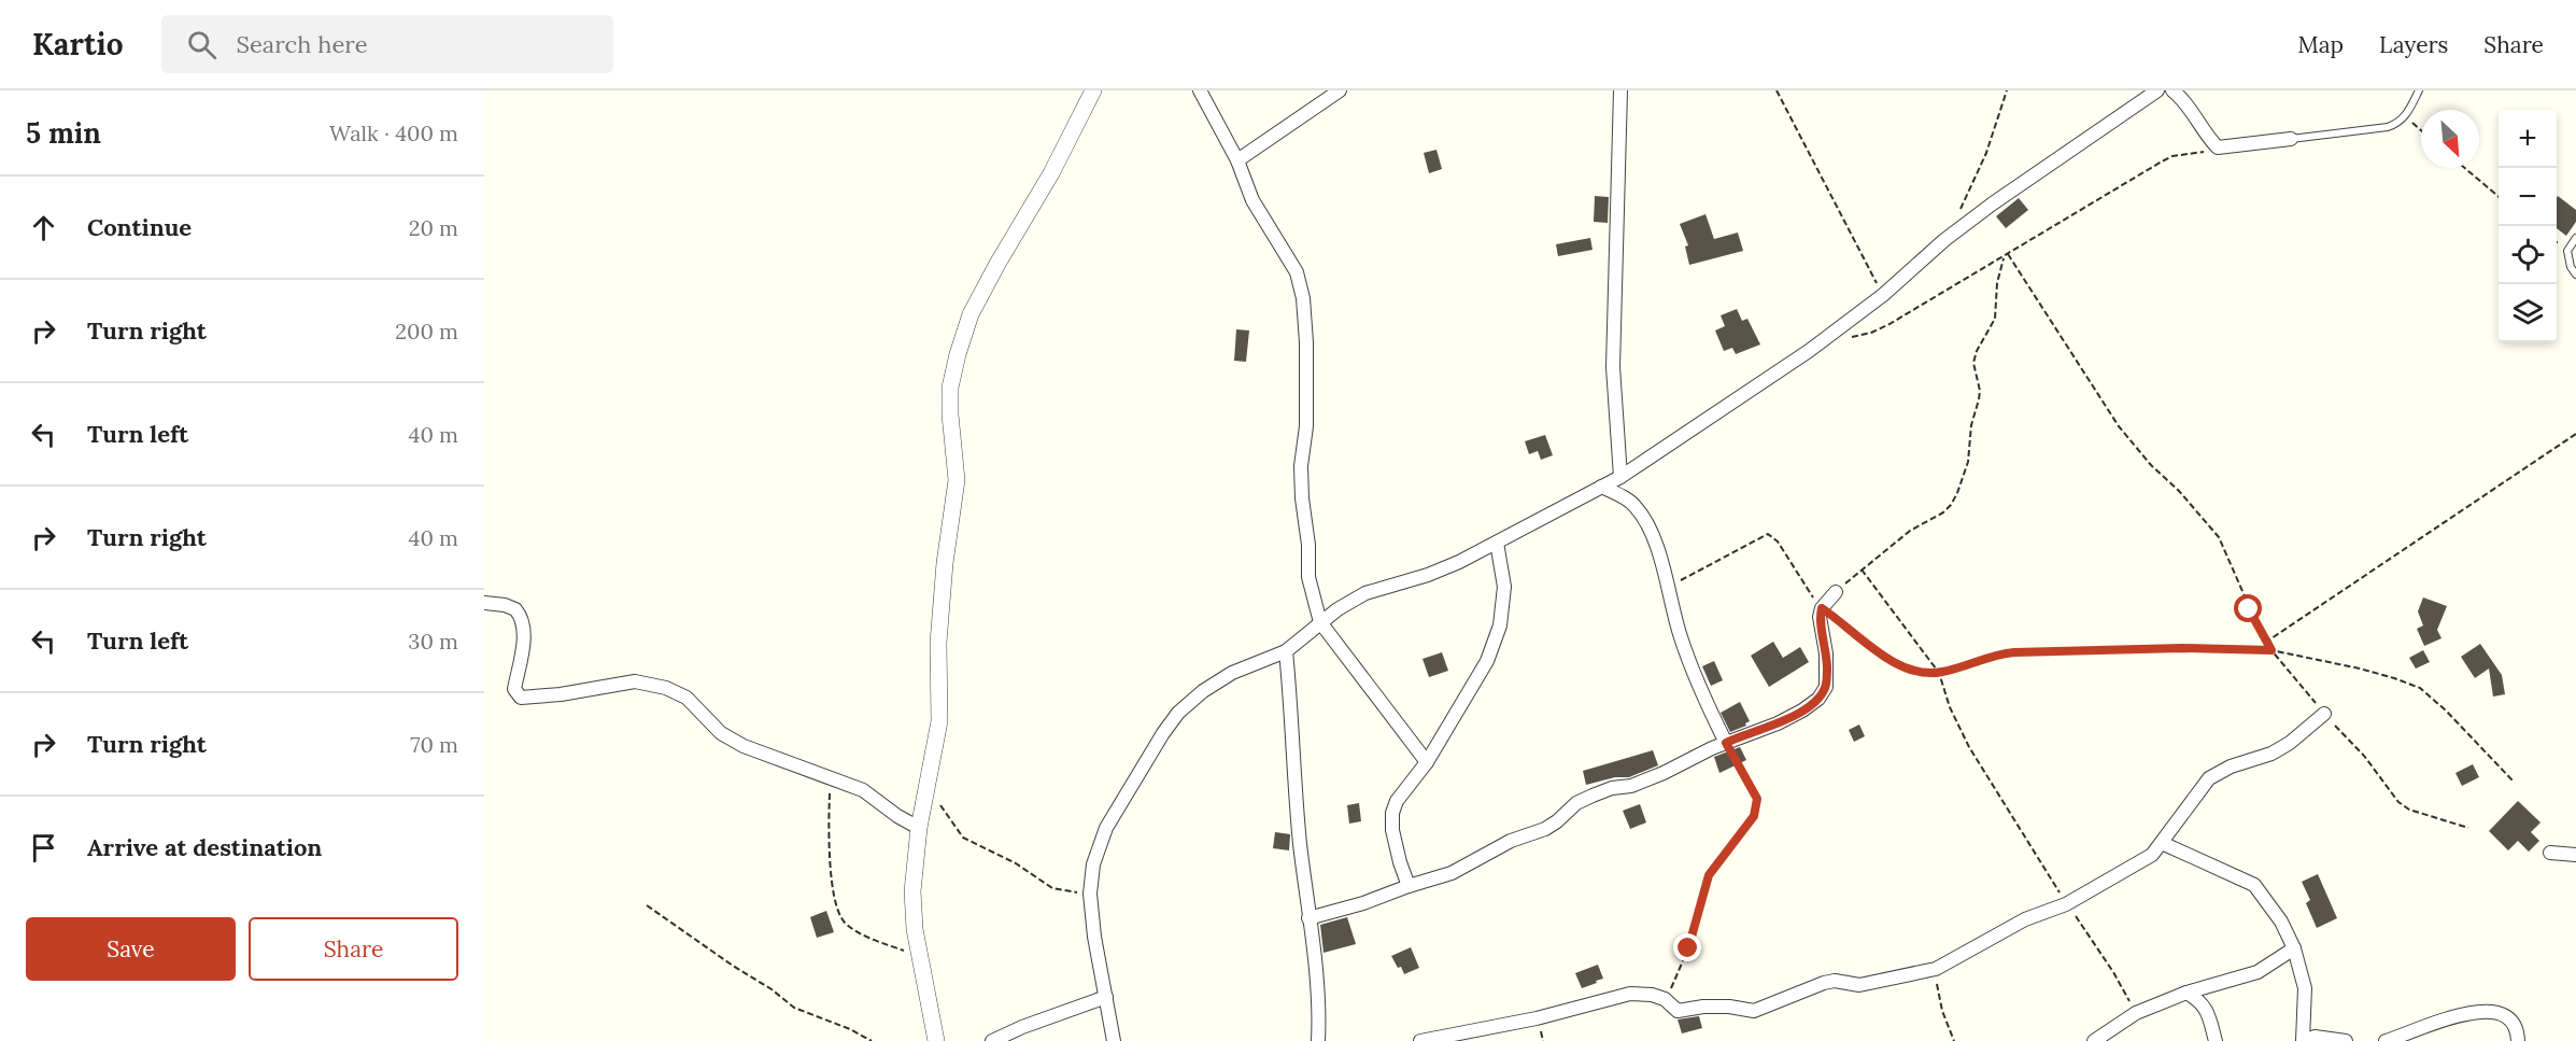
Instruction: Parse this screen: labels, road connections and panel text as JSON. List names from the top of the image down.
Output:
{
  "north": "bottom right",
  "page": {
    "header": "Kartio",
    "search": "Search here",
    "nav": ["Map", "Layers", "Share"],
    "heading": ["5 min", "Walk · 400 m"],
    "map_buttons": ["+", "−"],
    "list": [
      ["Continue", "20 m"],
      ["Turn right", "200 m"],
      ["Turn left", "40 m"],
      ["Turn right", "40 m"],
      ["Turn left", "30 m"],
      ["Turn right", "70 m"],
      "Arrive at destination"
    ],
    "buttons": ["Save", "Share"]
  }
}
